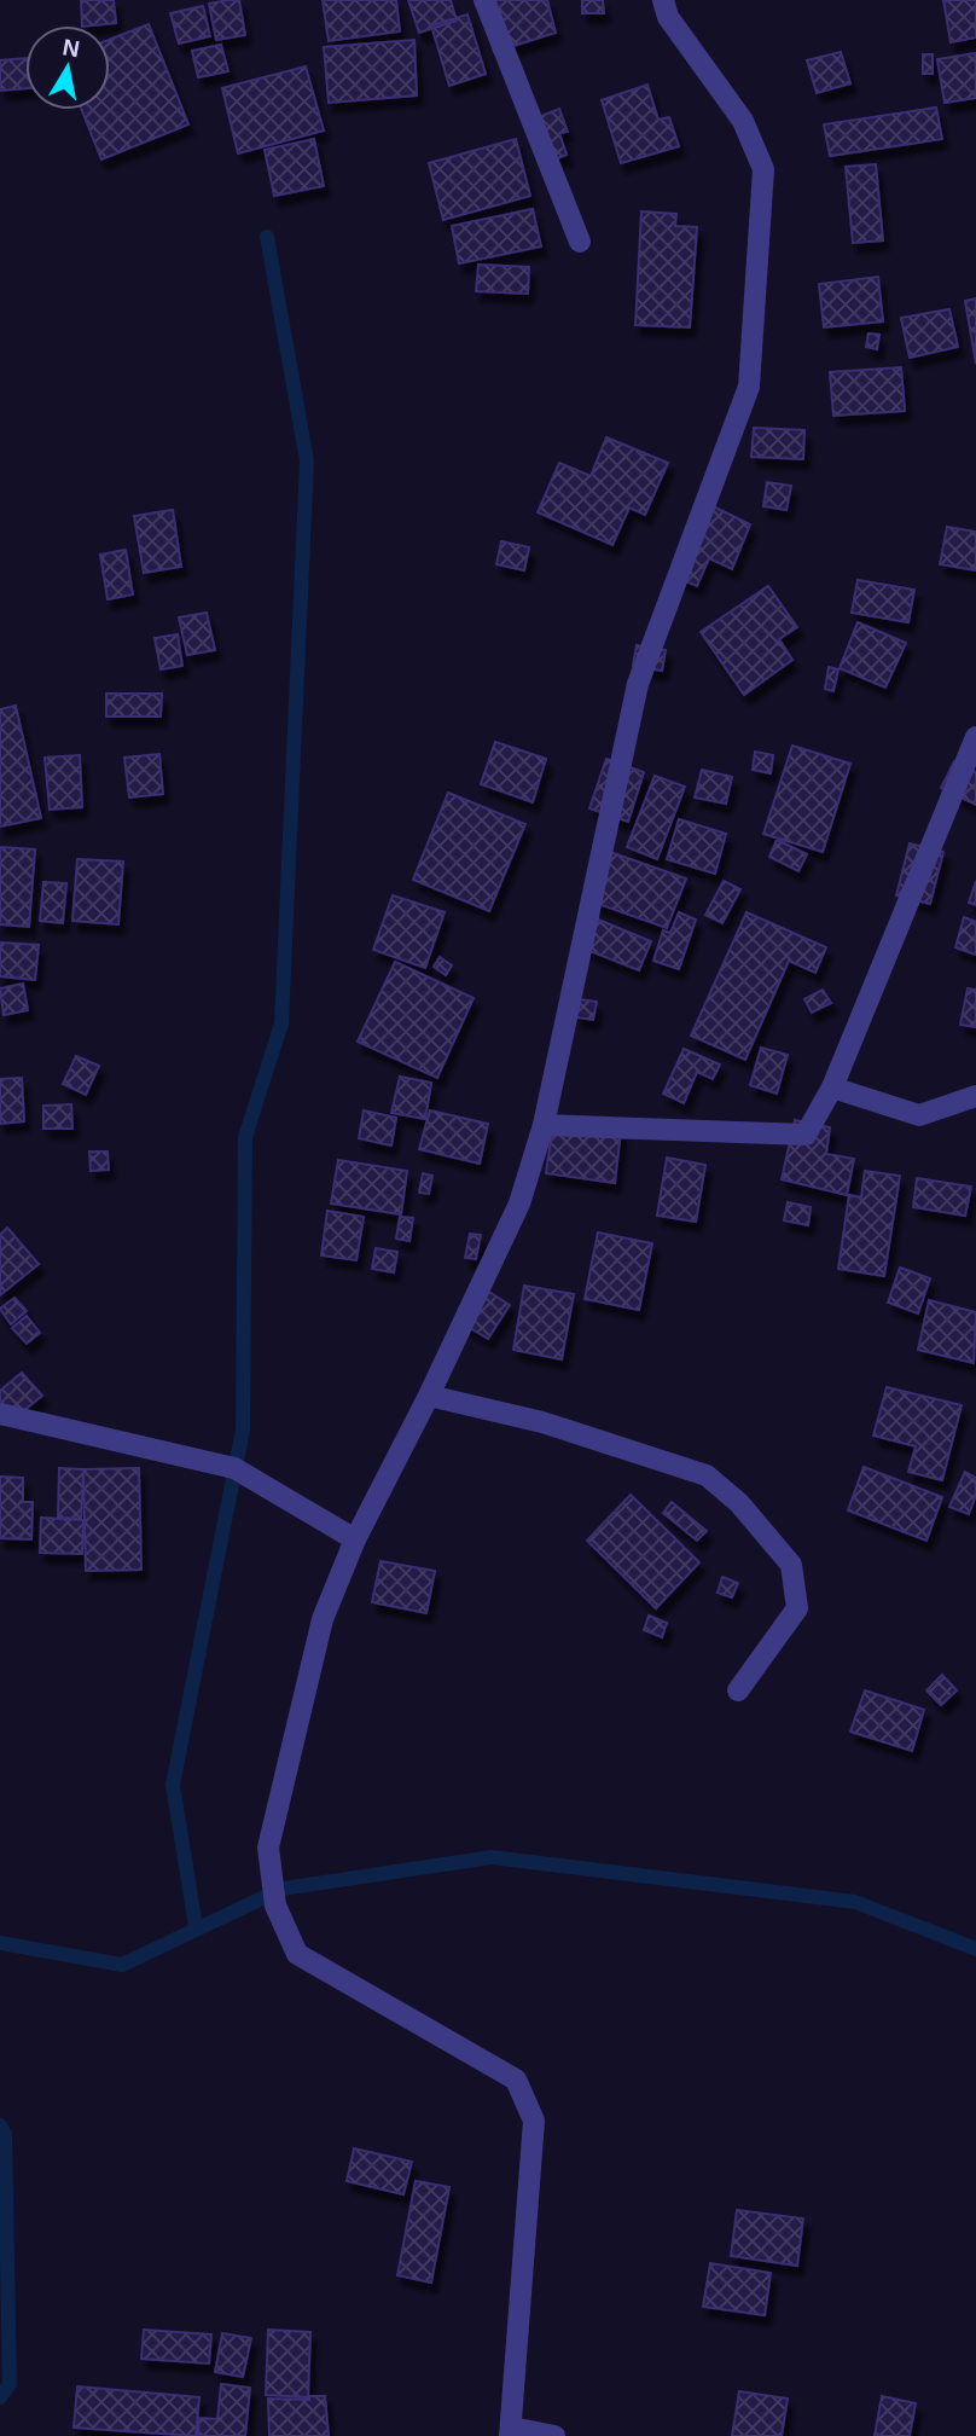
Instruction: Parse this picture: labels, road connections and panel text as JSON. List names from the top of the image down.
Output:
{
  "north": "top"
}
